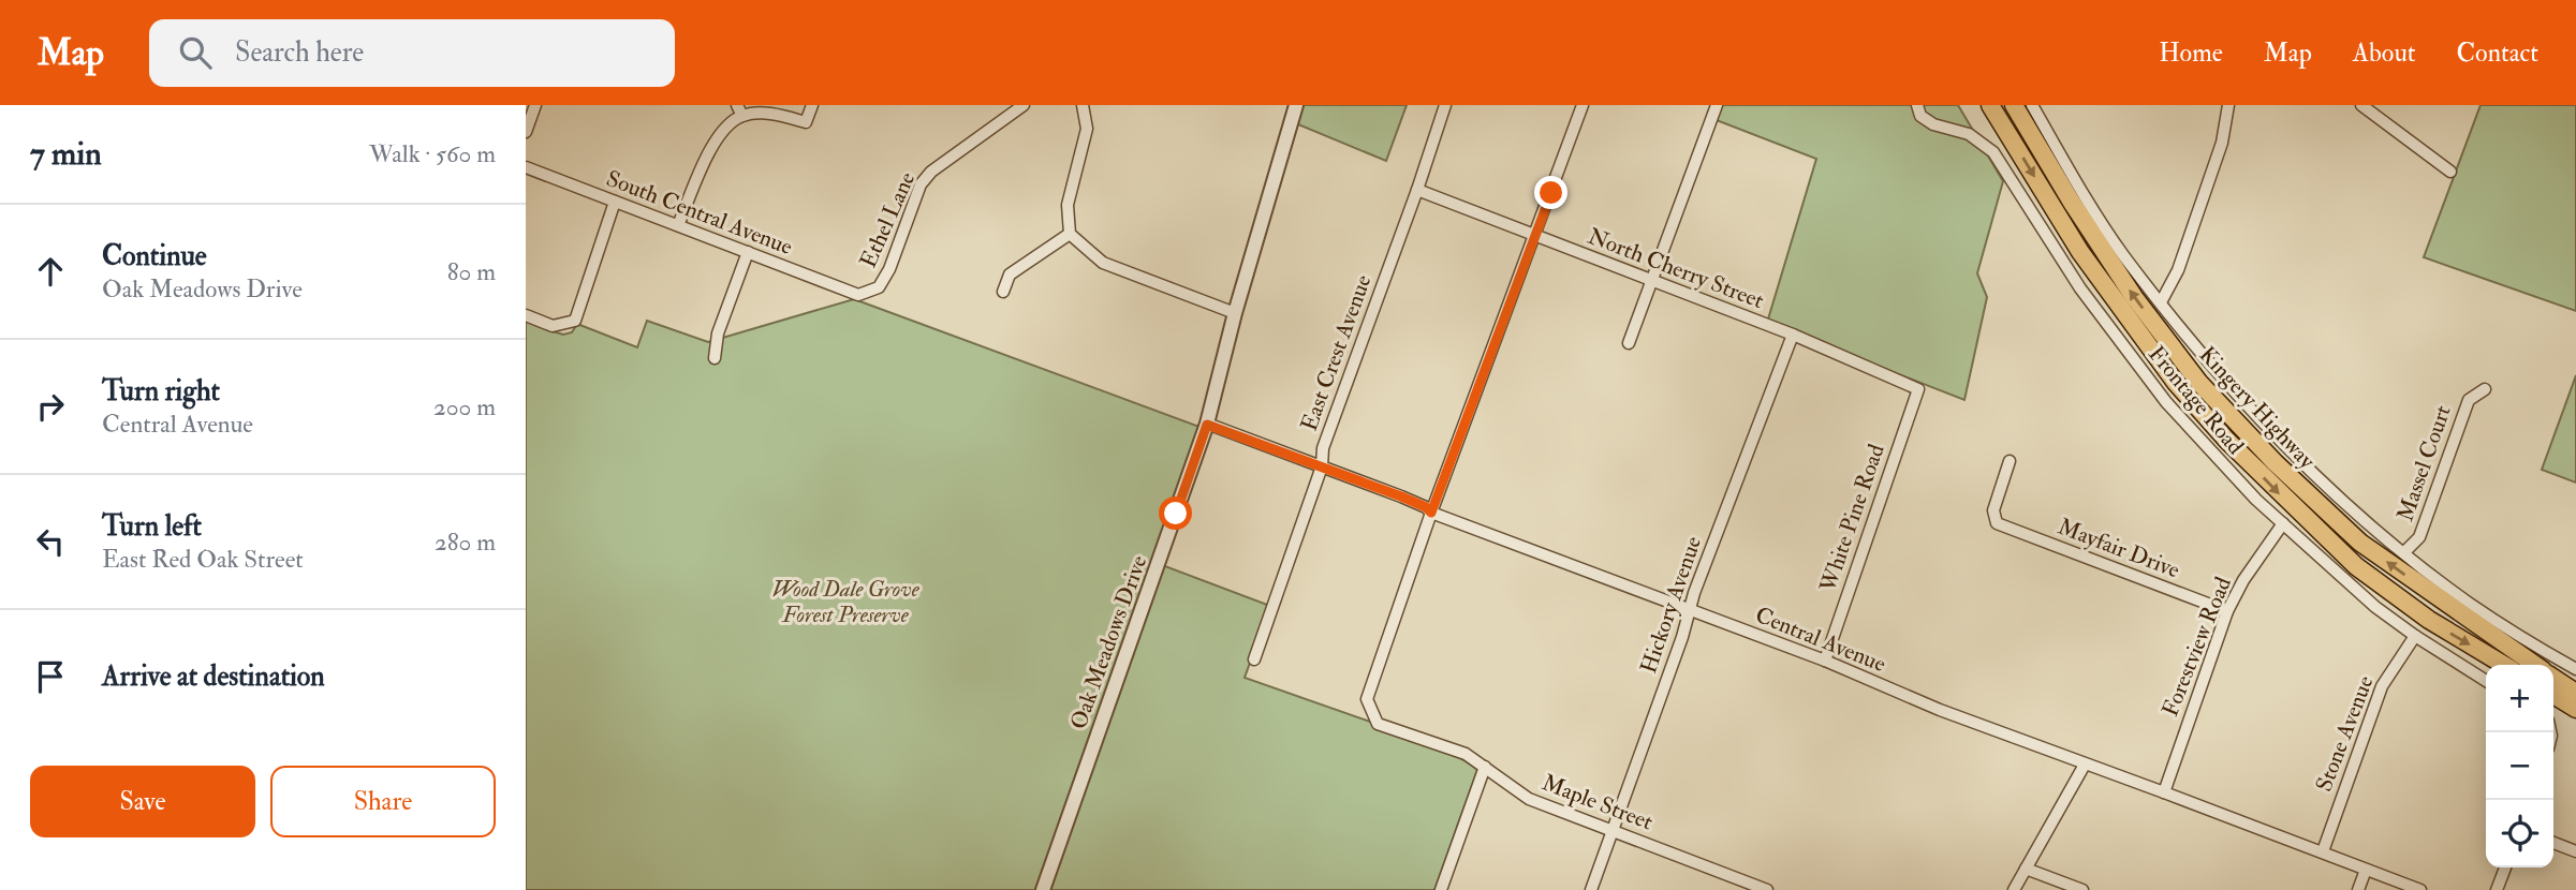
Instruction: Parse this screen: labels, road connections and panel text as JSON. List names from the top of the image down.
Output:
{
  "streets": {
    "highway": ["Kingery Highway"],
    "street": [
      "South Central Avenue",
      "Ethel Lane",
      "North Cherry Street",
      "East Crest Avenue",
      "Frontage Road",
      "Massel Court",
      "White Pine Road",
      "Mayfair Drive",
      "Hickory Avenue",
      "Central Avenue",
      "Oak Meadows Drive",
      "Forestview Road",
      "Stone Avenue",
      "Maple Street"
    ]
  },
  "crossings": [
    ["South Central Avenue", "Ethel Lane"],
    ["North Cherry Street", "East Crest Avenue"],
    ["North Cherry Street", "White Pine Road"],
    ["North Cherry Street", "Hickory Avenue"],
    ["East Crest Avenue", "Central Avenue"],
    ["Frontage Road", "Massel Court"],
    ["Frontage Road", "Forestview Road"],
    ["Frontage Road", "Stone Avenue"],
    ["White Pine Road", "Central Avenue"],
    ["Mayfair Drive", "Forestview Road"],
    ["Hickory Avenue", "Central Avenue"],
    ["Hickory Avenue", "Maple Street"],
    ["Central Avenue", "Oak Meadows Drive"],
    ["Central Avenue", "Forestview Road"],
    ["Central Avenue", "Stone Avenue"],
    ["Central Avenue", "Maple Street"]
  ],
  "parks": ["Wood Dale Grove Forest Preserve"],
  "page": {
    "header": "Map",
    "search": "Search here",
    "nav": [
      "Home",
      "Map",
      "About",
      "Contact"
    ],
    "heading": ["7 min", "Walk · 560 m"],
    "list": [
      ["Continue", "Oak Meadows Drive", "80 m"],
      ["Turn right", "Central Avenue", "200 m"],
      ["Turn left", "East Red Oak Street", "280 m"],
      "Arrive at destination"
    ],
    "map_buttons": ["+", "−"],
    "buttons": ["Save", "Share"]
  }
}
